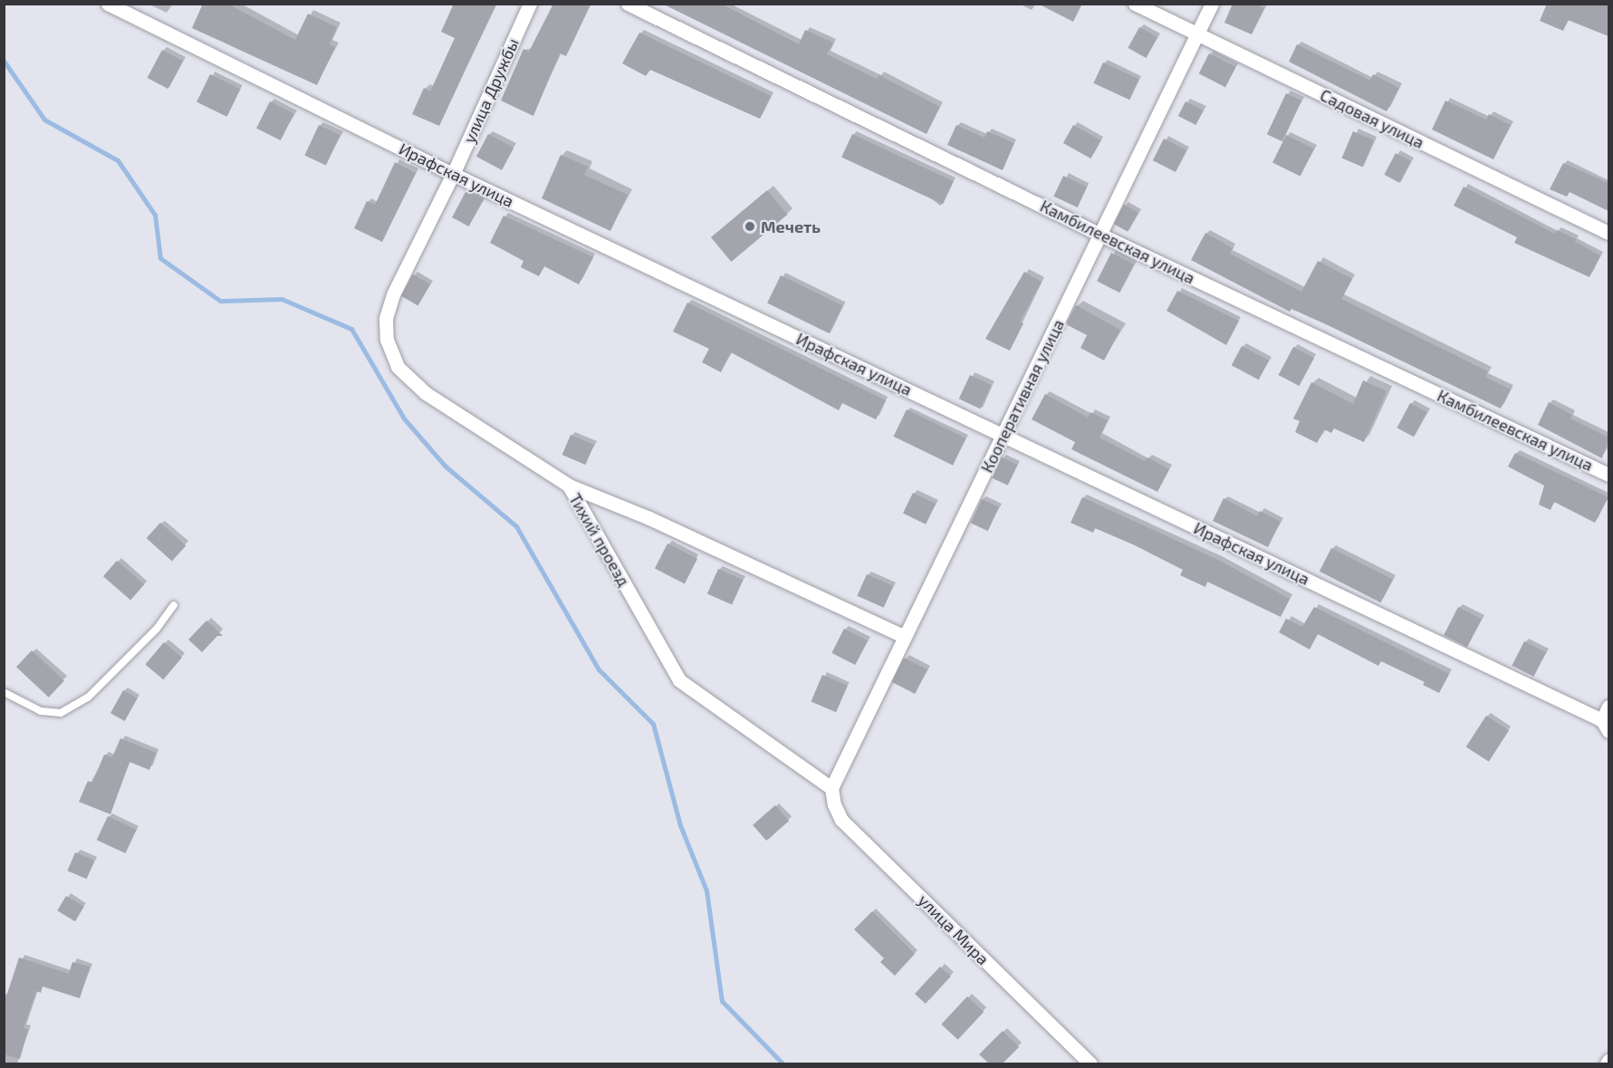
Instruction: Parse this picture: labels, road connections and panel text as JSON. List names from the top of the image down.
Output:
{
  "streets": {
    "street": [
      "улица Дружбы",
      "Садовая улица",
      "Ирафская улица",
      "Камбилеевская улица",
      "Кооперативная улица",
      "Тихий проезд",
      "улица Мира"
    ]
  },
  "crossings": [
    ["улица Дружбы", "Ирафская улица"],
    ["улица Дружбы", "Тихий проезд"],
    ["Садовая улица", "Кооперативная улица"],
    ["Ирафская улица", "Кооперативная улица"],
    ["Камбилеевская улица", "Кооперативная улица"],
    ["Кооперативная улица", "Тихий проезд"],
    ["Кооперативная улица", "улица Мира"],
    ["Тихий проезд", "улица Мира"]
  ],
  "places": ["Мечеть"]
}
